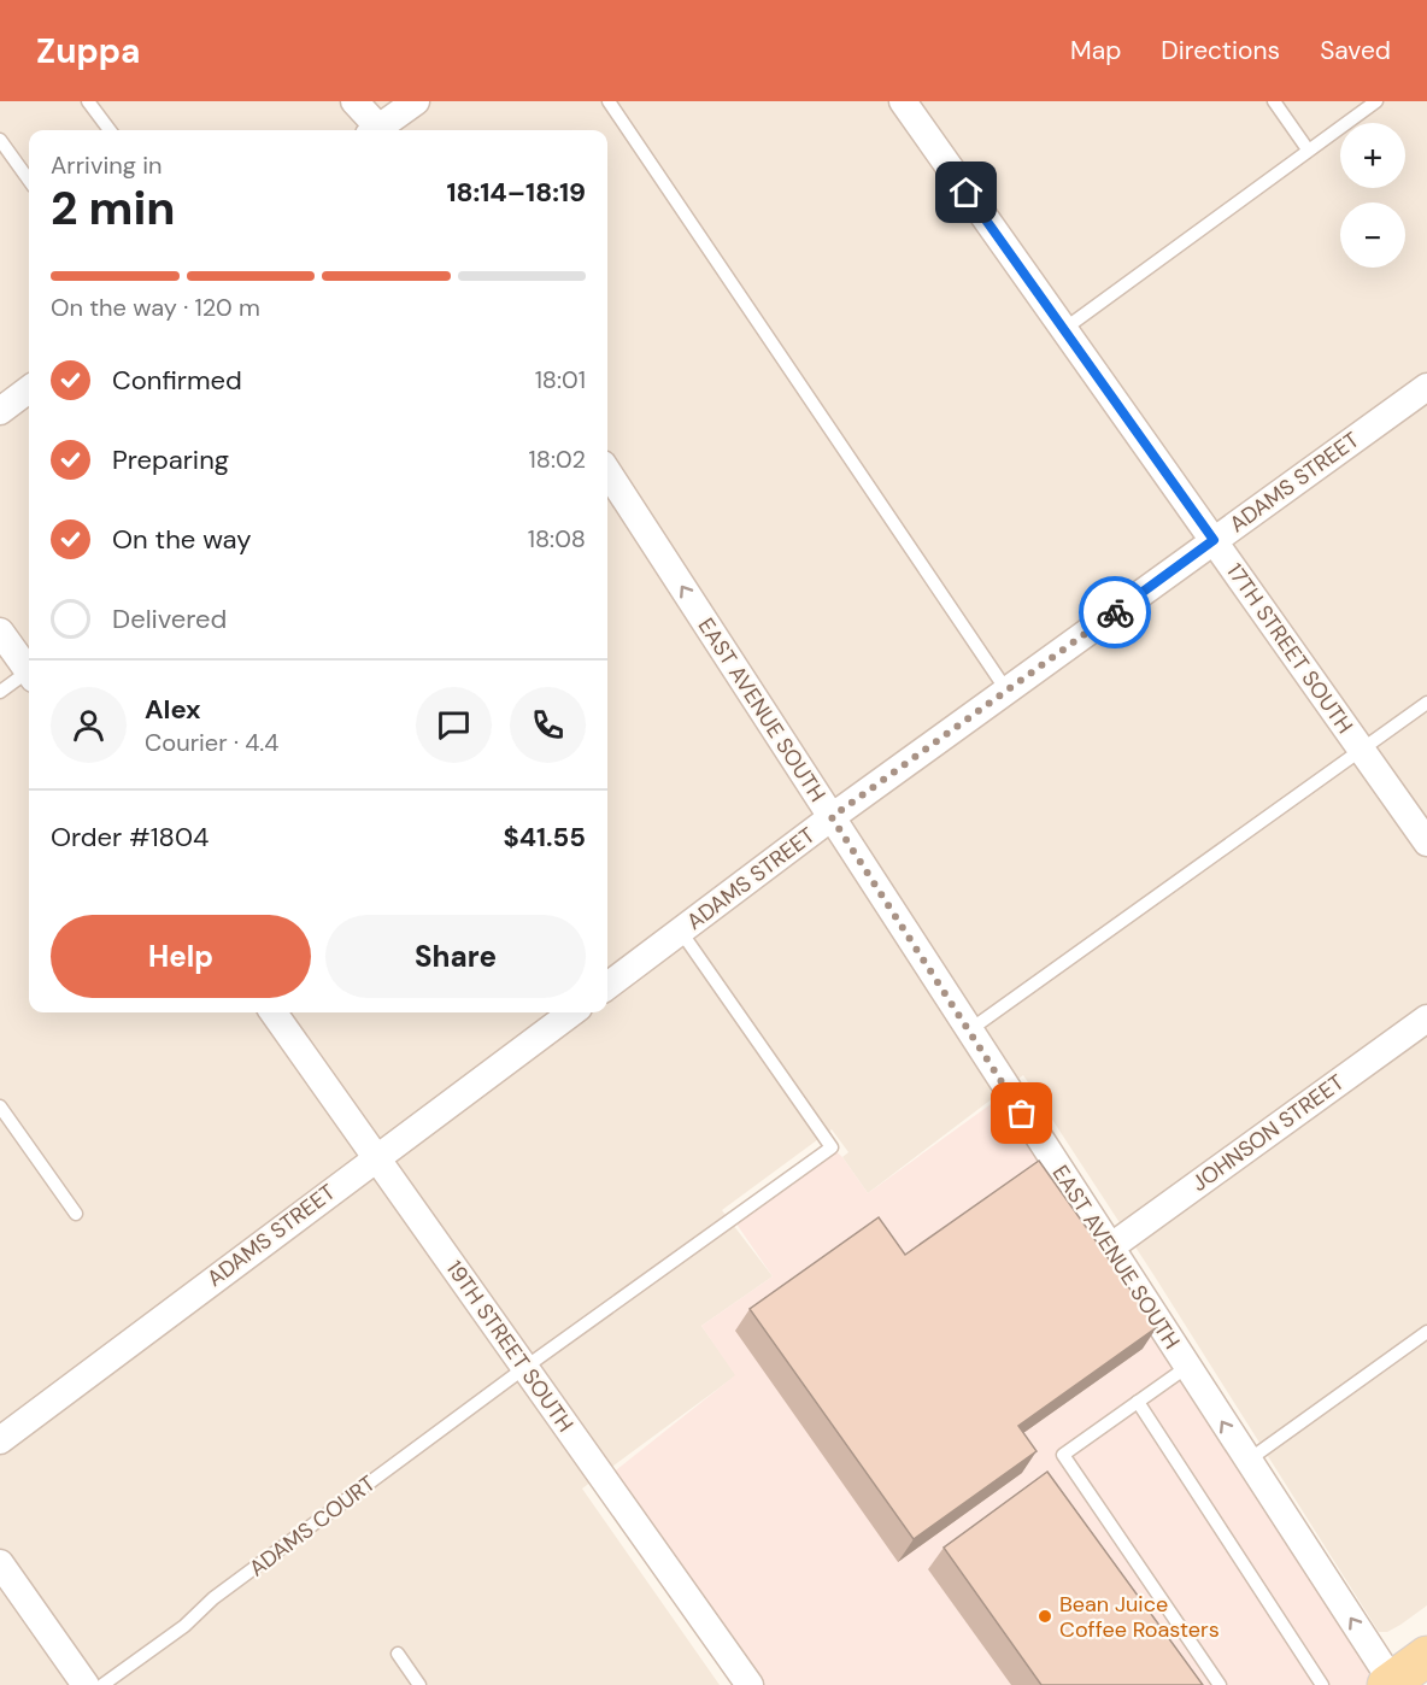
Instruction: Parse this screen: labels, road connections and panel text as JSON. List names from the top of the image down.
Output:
{
  "streets": {
    "street": [
      "ADAMS STREET",
      "17TH STREET SOUTH",
      "EAST AVENUE SOUTH",
      "JOHNSON STREET",
      "19TH STREET SOUTH"
    ],
    "lane": ["ADAMS COURT"]
  },
  "crossings": [
    ["ADAMS STREET", "17TH STREET SOUTH"],
    ["ADAMS STREET", "EAST AVENUE SOUTH"],
    ["ADAMS STREET", "19TH STREET SOUTH"],
    ["ADAMS STREET", "ADAMS COURT"],
    ["EAST AVENUE SOUTH", "JOHNSON STREET"],
    ["19TH STREET SOUTH", "ADAMS COURT"]
  ],
  "one_way": ["EAST AVENUE SOUTH"],
  "places": ["Bean Juice Coffee Roasters"],
  "page": {
    "header": "Zuppa",
    "nav": ["Map", "Directions", "Saved"],
    "map_buttons": ["+", "−"],
    "heading": ["2 min", "Arriving in", "18:14–18:19"],
    "panel": [
      "Alex",
      "Courier · 4.4",
      "Order #1804",
      "$41.55"
    ],
    "bar": "On the way · 120 m",
    "list": [
      ["Confirmed", "18:01"],
      ["Preparing", "18:02"],
      ["On the way", "18:08"],
      "Delivered"
    ],
    "buttons": ["Help", "Share"]
  }
}
